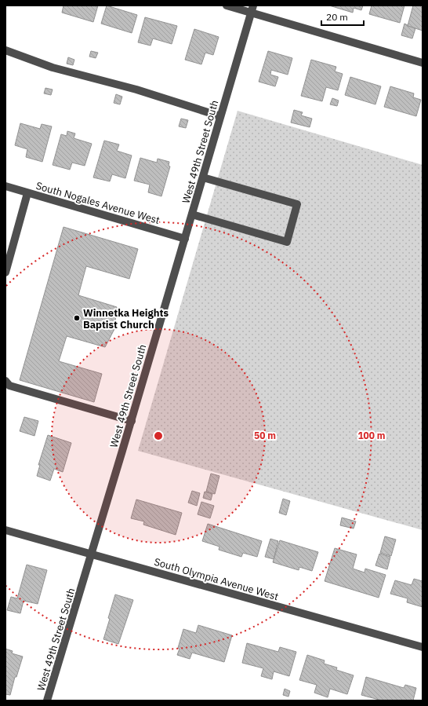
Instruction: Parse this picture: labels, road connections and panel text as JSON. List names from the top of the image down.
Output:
{
  "streets": {
    "street": ["West 49th Street South", "South Nogales Avenue West", "South Olympia Avenue West"]
  },
  "crossings": [
    ["West 49th Street South", "South Nogales Avenue West"],
    ["West 49th Street South", "South Olympia Avenue West"]
  ],
  "places": ["Winnetka Heights Baptist Church"],
  "scale_bar": "20 m",
  "rings": ["50 m", "100 m"]
}
